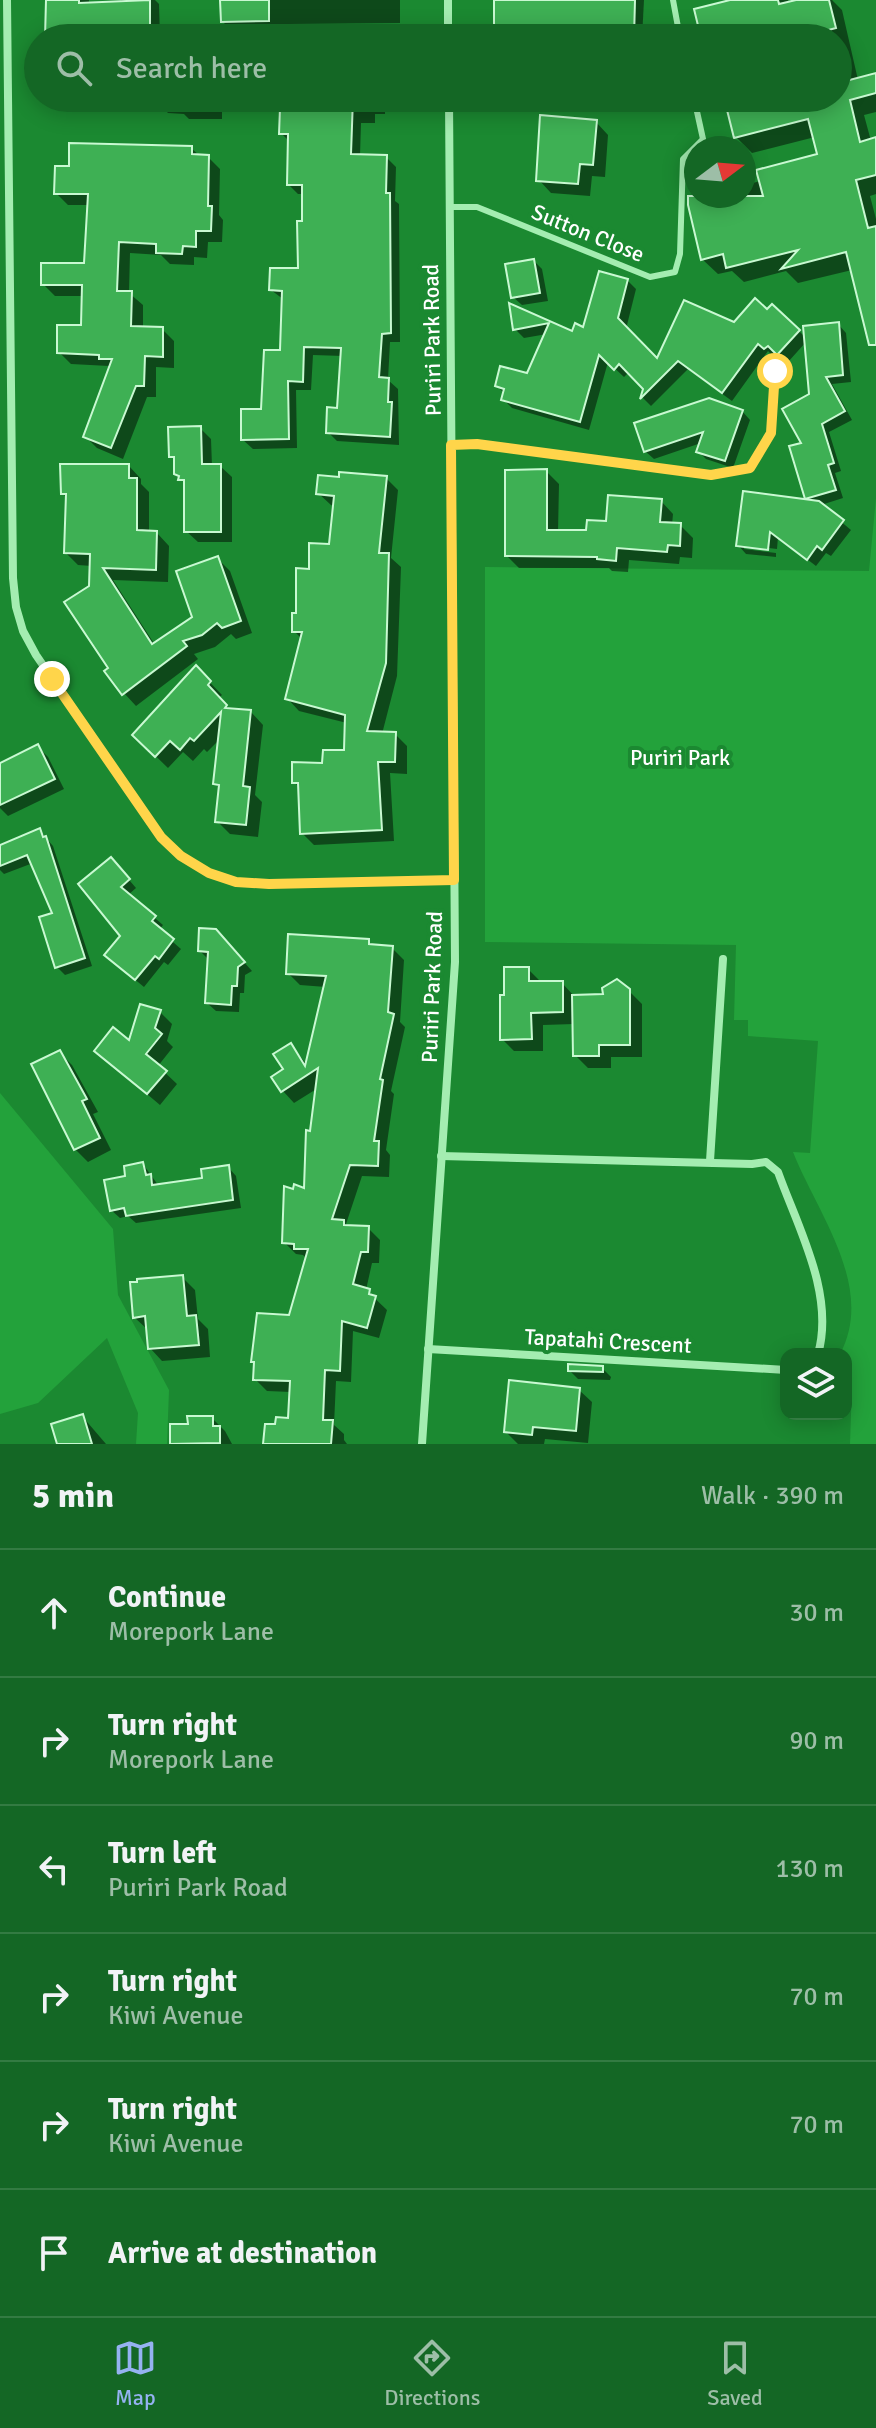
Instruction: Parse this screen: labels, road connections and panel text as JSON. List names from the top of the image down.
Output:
{
  "streets": {
    "street": ["Puriri Park Road", "Tapatahi Crescent"],
    "lane": ["Sutton Close"]
  },
  "crossings": [
    ["Sutton Close", "Puriri Park Road"],
    ["Puriri Park Road", "Tapatahi Crescent"]
  ],
  "parks": ["Puriri Park"],
  "north": "right",
  "page": {
    "search": "Search here",
    "heading": ["5 min", "Walk · 390 m"],
    "list": [
      ["Continue", "Morepork Lane", "30 m"],
      ["Turn right", "Morepork Lane", "90 m"],
      ["Turn left", "Puriri Park Road", "130 m"],
      ["Turn right", "Kiwi Avenue", "70 m"],
      ["Turn right", "Kiwi Avenue", "70 m"],
      "Arrive at destination"
    ],
    "nav": ["Map", "Directions", "Saved"]
  }
}
